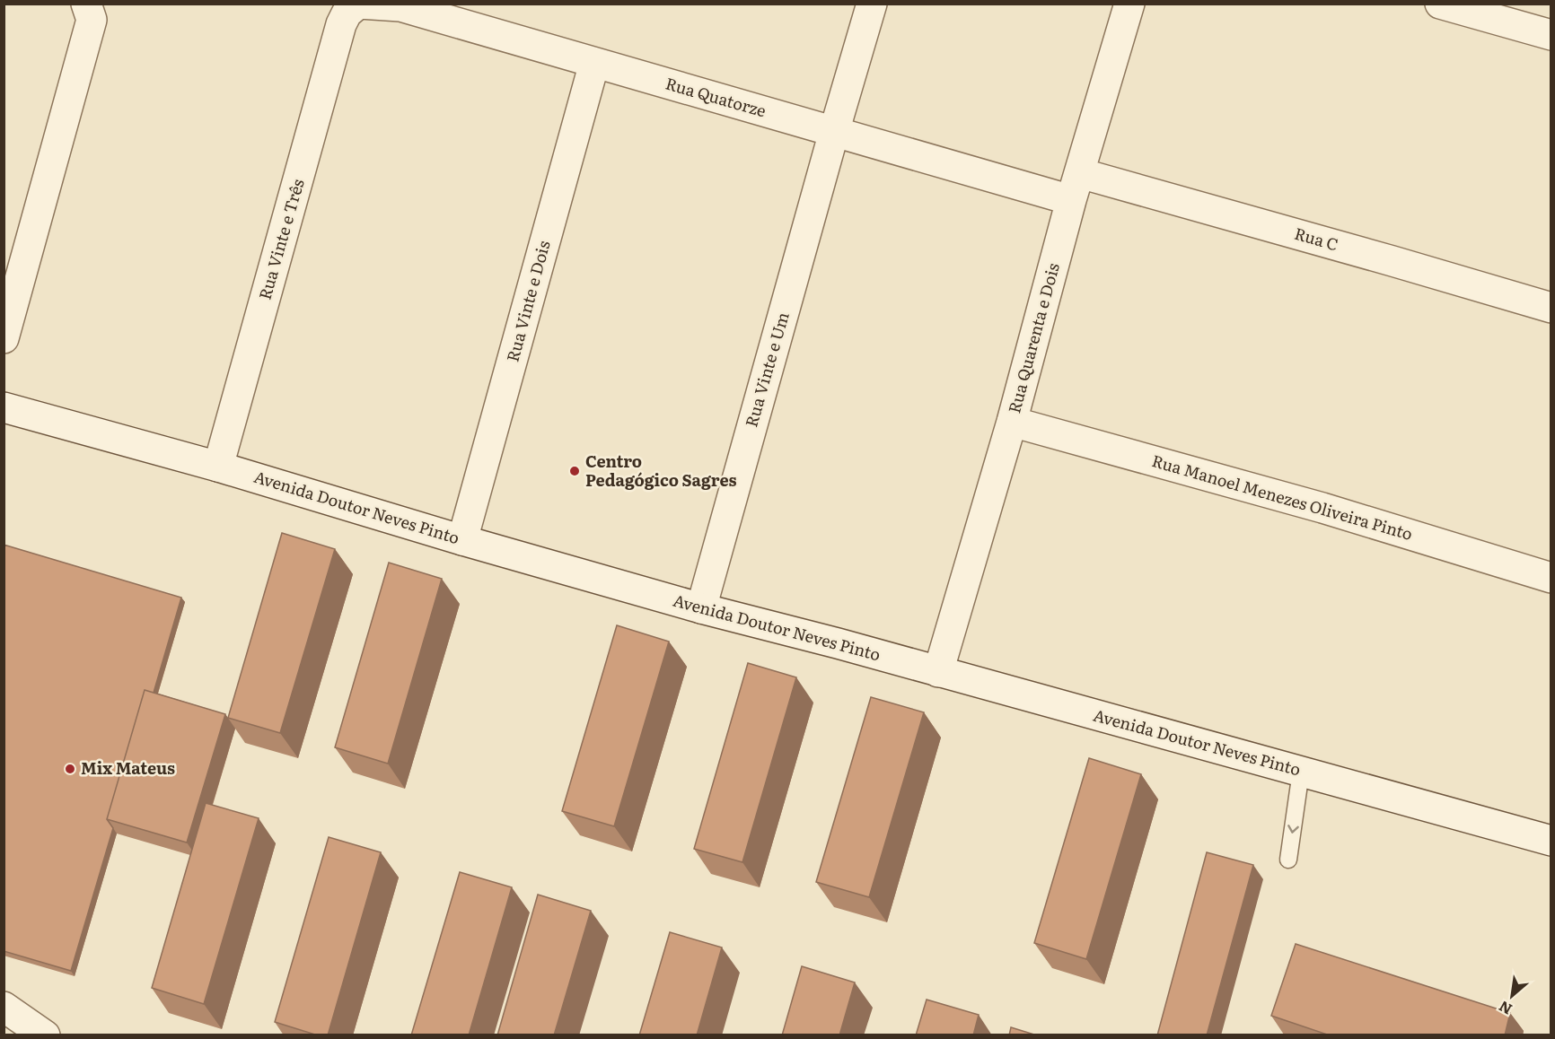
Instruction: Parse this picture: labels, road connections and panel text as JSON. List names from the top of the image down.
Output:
{
  "streets": {
    "street": [
      "Rua Quatorze",
      "Rua Vinte e Três",
      "Rua C",
      "Rua Vinte e Dois",
      "Rua Quarenta e Dois",
      "Rua Vinte e Um",
      "Rua Manoel Menezes Oliveira Pinto",
      "Avenida Doutor Neves Pinto"
    ]
  },
  "crossings": [
    ["Rua Quatorze", "Rua Vinte e Três"],
    ["Rua Quatorze", "Rua C"],
    ["Rua Quatorze", "Rua Vinte e Dois"],
    ["Rua Quatorze", "Rua Quarenta e Dois"],
    ["Rua Quatorze", "Rua Vinte e Um"],
    ["Rua Vinte e Três", "Avenida Doutor Neves Pinto"],
    ["Rua C", "Rua Quarenta e Dois"],
    ["Rua Vinte e Dois", "Avenida Doutor Neves Pinto"],
    ["Rua Quarenta e Dois", "Rua Manoel Menezes Oliveira Pinto"],
    ["Rua Quarenta e Dois", "Avenida Doutor Neves Pinto"],
    ["Rua Vinte e Um", "Avenida Doutor Neves Pinto"]
  ],
  "places": ["Centro Pedagógico Sagres", "Mix Mateus"],
  "north": "bottom left"
}
